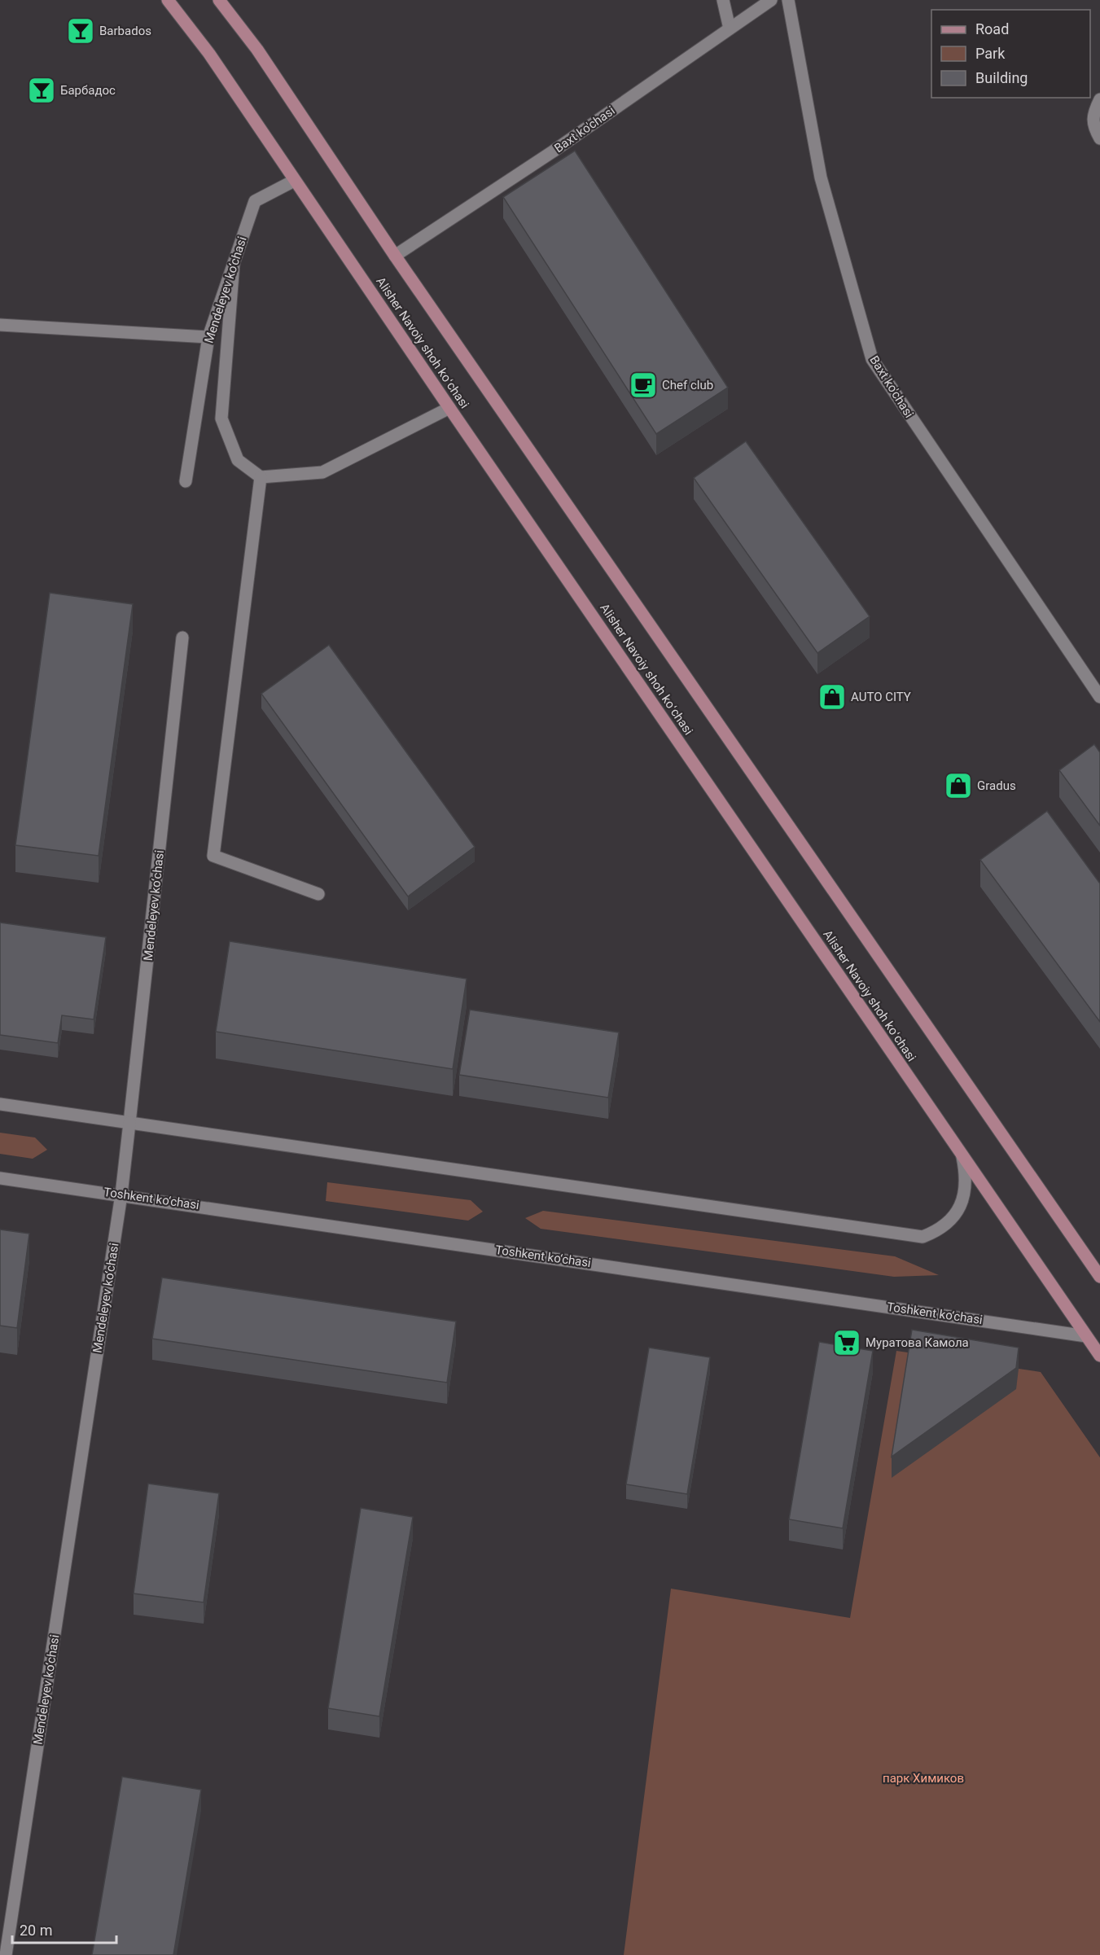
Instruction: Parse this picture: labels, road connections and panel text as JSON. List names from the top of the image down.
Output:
{
  "streets": {
    "main road": ["Alisher Navoiy shoh koʻchasi"],
    "street": ["Baxt ko'chasi", "Mendeleyev ko‘chasi", "Toshkent ko‘chasi"]
  },
  "crossings": [
    ["Mendeleyev ko‘chasi", "Alisher Navoiy shoh koʻchasi"],
    ["Mendeleyev ko‘chasi", "Toshkent ko‘chasi"],
    ["Alisher Navoiy shoh koʻchasi", "Toshkent ko‘chasi"]
  ],
  "parks": ["парк Химиков"],
  "places": {
    "bar": ["Barbados", "Барбадос"],
    "cafe": ["Chef club"],
    "shop": ["AUTO CITY", "Gradus"],
    "supermarket": ["Муратова Камола"]
  },
  "legend": ["Road", "Park", "Building"],
  "scale_bar": "20 m"
}
